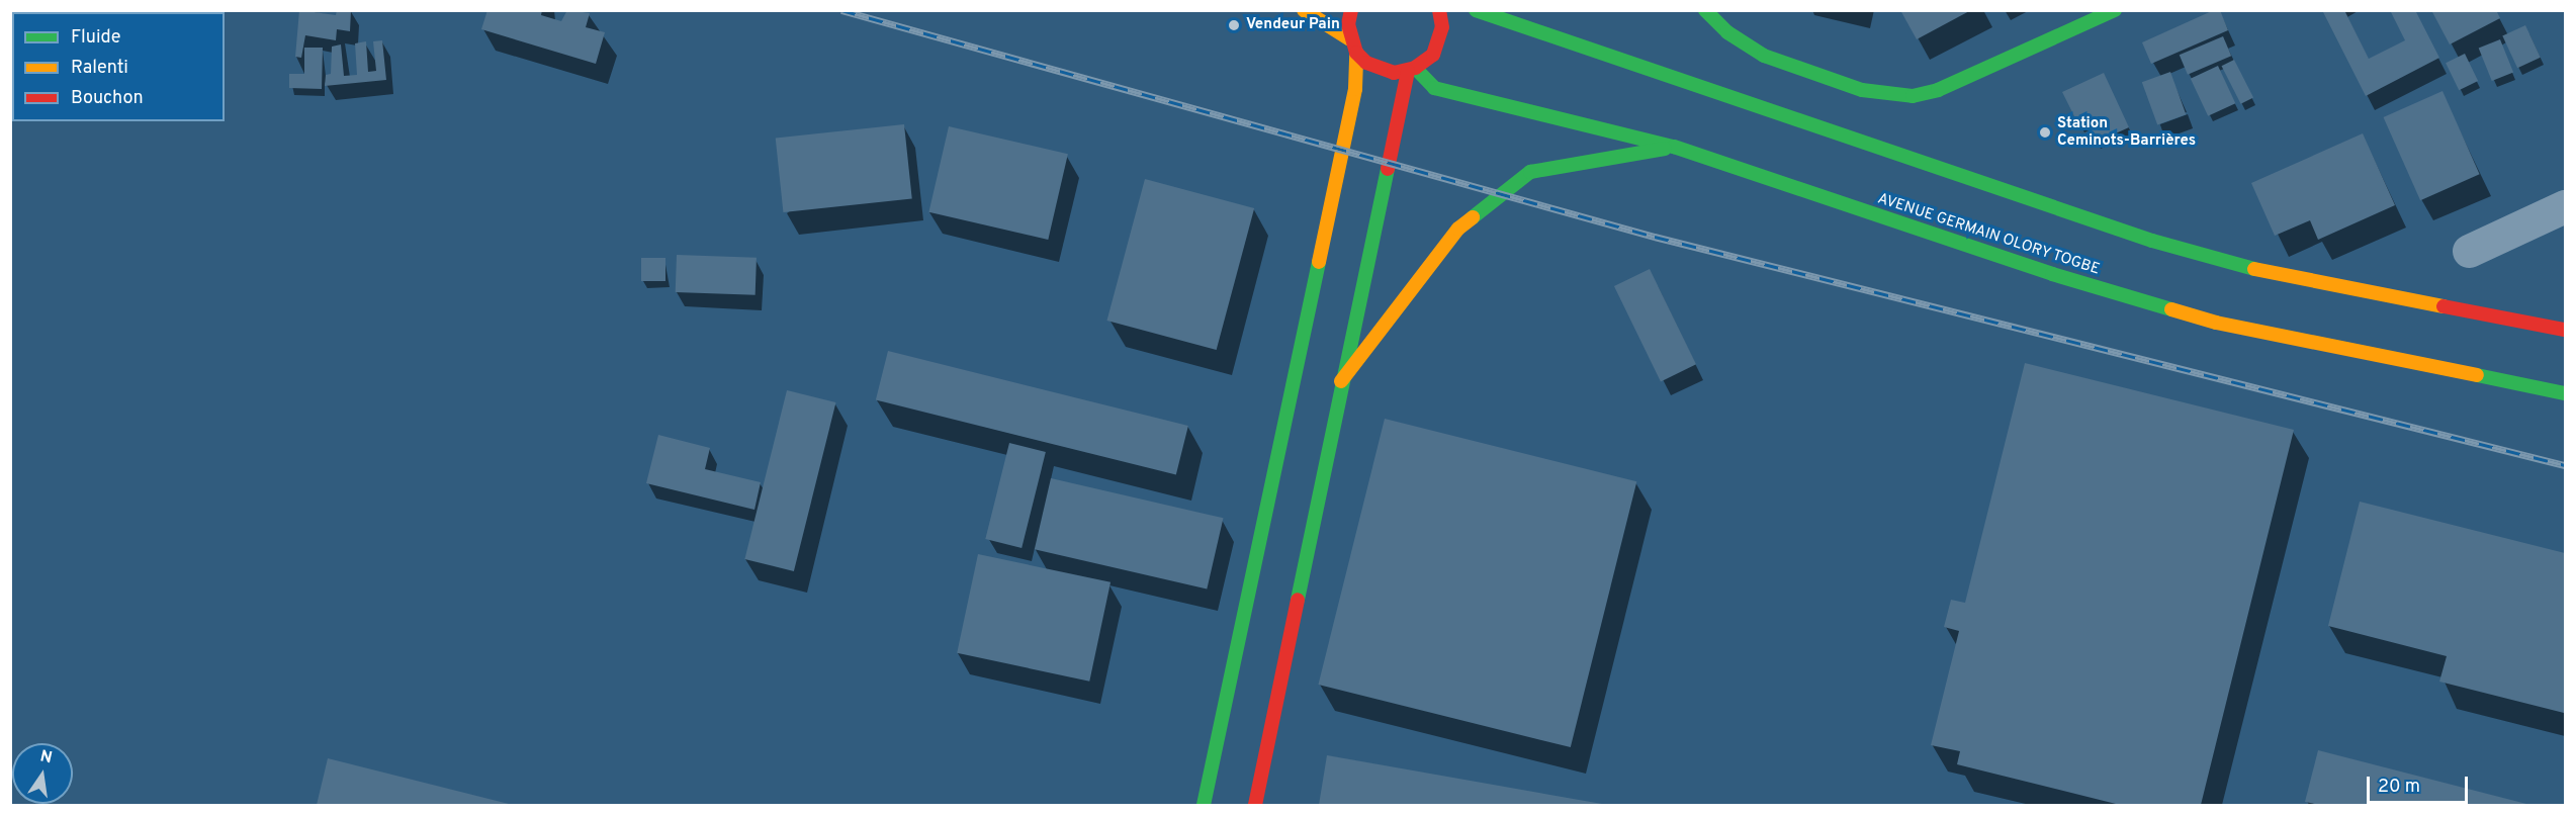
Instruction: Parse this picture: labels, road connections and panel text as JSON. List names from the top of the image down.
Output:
{
  "streets": {
    "main road": ["AVENUE GERMAIN OLORY TOGBE"]
  },
  "places": ["Vendeur Pain", "Station Ceminots-Barrières"],
  "legend": ["Fluide", "Ralenti", "Bouchon"],
  "scale_bar": "20 m",
  "north": "top"
}
